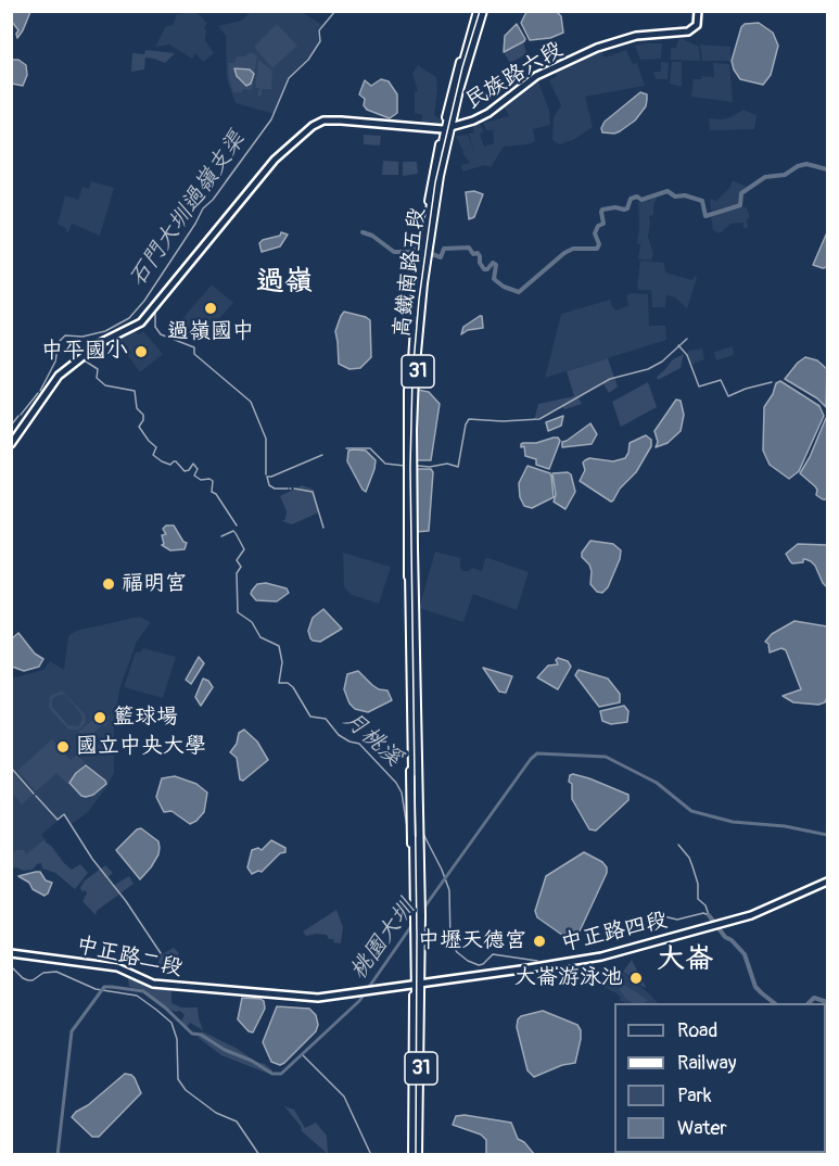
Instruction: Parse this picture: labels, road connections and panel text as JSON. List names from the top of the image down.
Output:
{
  "streets": {
    "main road": [
      "民族路六段",
      "高鐵南路五段",
      "31",
      "中正路四段",
      "中正路二段"
    ]
  },
  "crossings": [
    ["民族路六段", "高鐵南路五段"],
    ["民族路六段", "31"],
    ["高鐵南路五段", "31"],
    ["31", "中正路四段"],
    ["31", "中正路二段"],
    ["中正路四段", "中正路二段"]
  ],
  "districts": ["過嶺", "大崙"],
  "water": ["石門大圳過嶺支渠", "月桃溪", "桃園大圳"],
  "places": [
    "過嶺國中",
    "中平國小",
    "福明宮",
    "籃球場",
    "國立中央大學",
    "中壢天德宮",
    "大崙游泳池"
  ],
  "legend": [
    "Road",
    "Railway",
    "Park",
    "Water"
  ]
}
